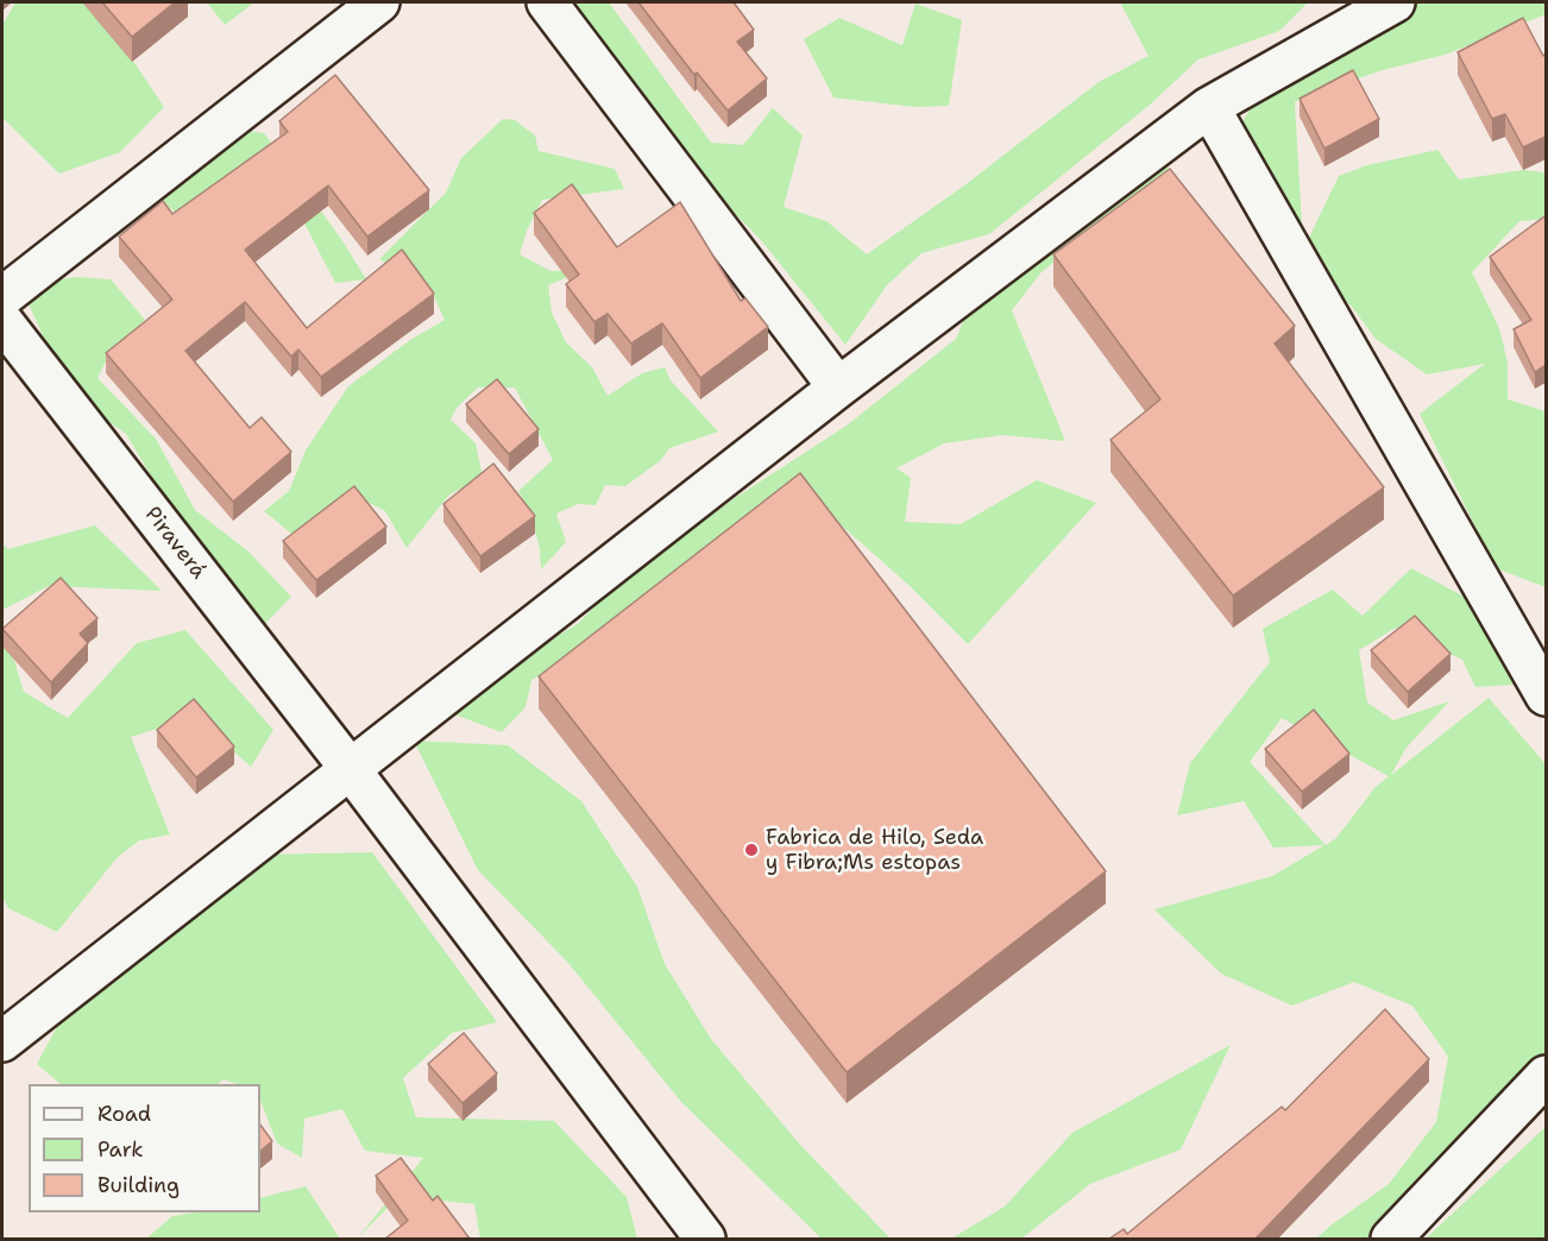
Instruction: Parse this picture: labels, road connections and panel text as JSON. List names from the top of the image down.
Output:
{
  "streets": {
    "street": ["Piraverá"]
  },
  "places": ["Fabrica de Hilo, Seda y Fibra;Ms estopas"],
  "legend": ["Road", "Park", "Building"]
}
